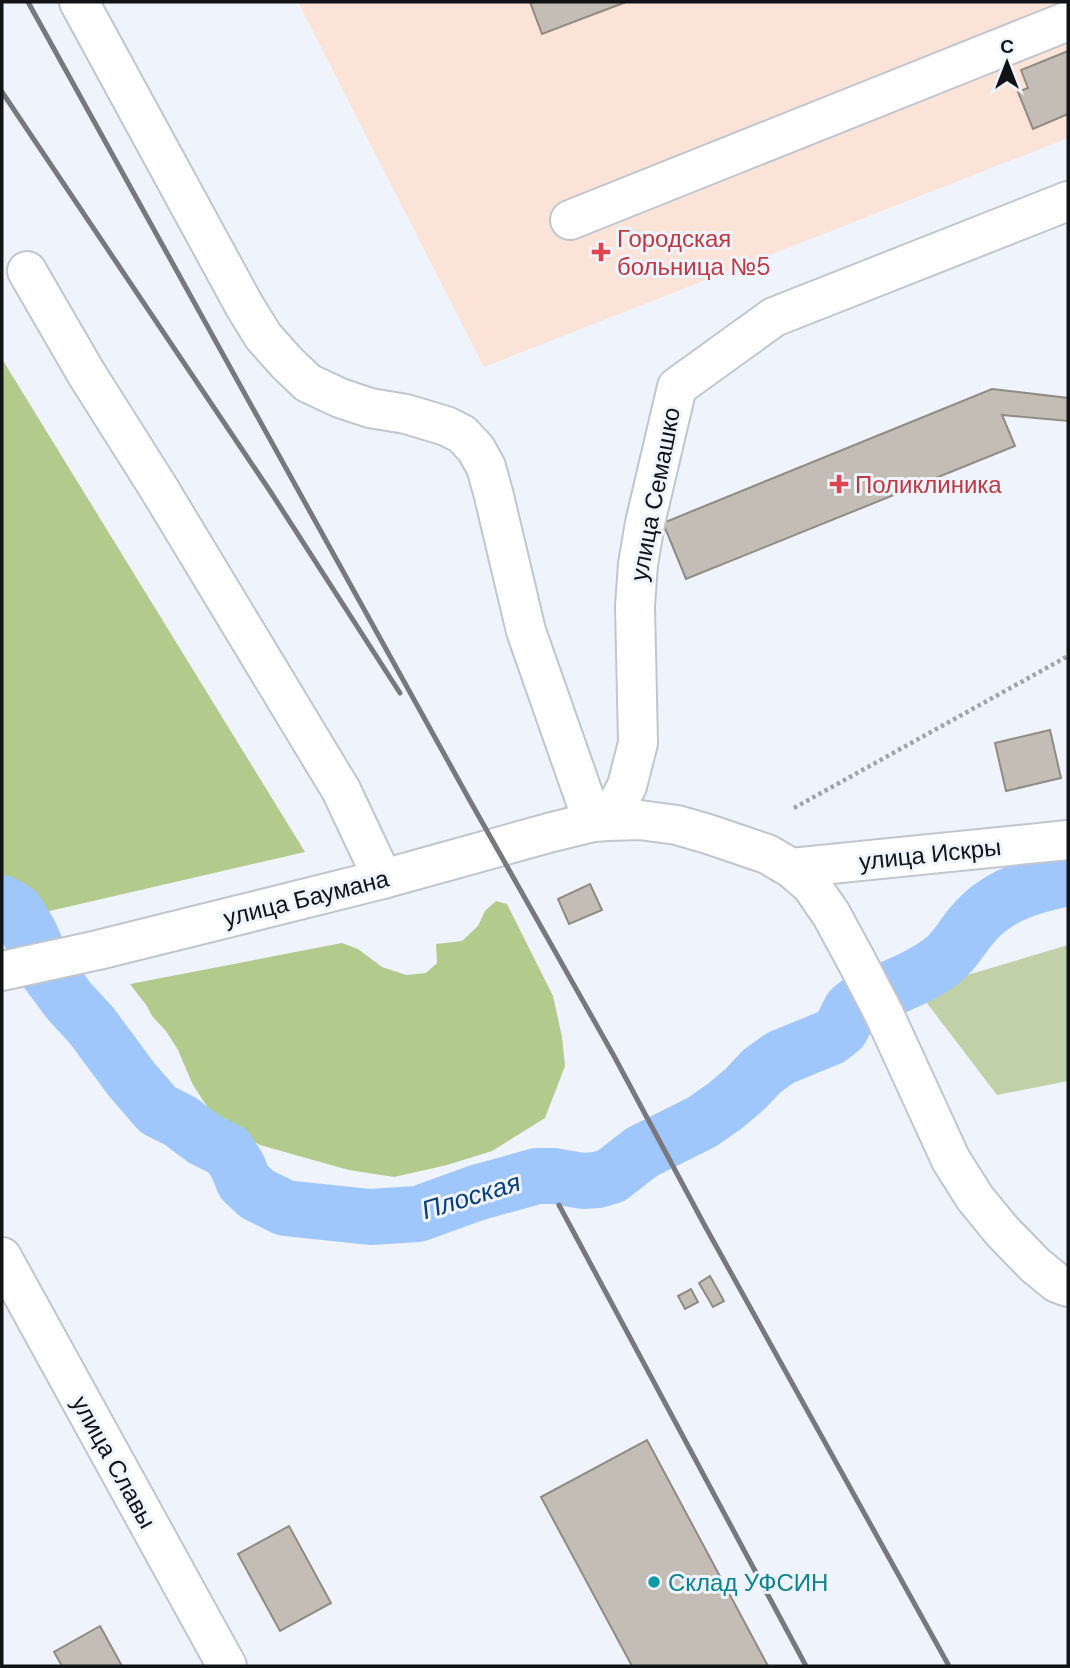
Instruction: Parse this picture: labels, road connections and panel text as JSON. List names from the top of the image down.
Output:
{
  "streets": {
    "main road": [
      "улица Семашко",
      "улица Искры",
      "улица Баумана",
      "улица Славы"
    ]
  },
  "crossings": [
    ["улица Семашко", "улица Баумана"],
    ["улица Искры", "улица Баумана"]
  ],
  "water": ["Плоская"],
  "places": {
    "health": ["Городская больница №5", "Поликлиника"],
    "other": ["Склад УФСИН"]
  },
  "north": "top"
}
